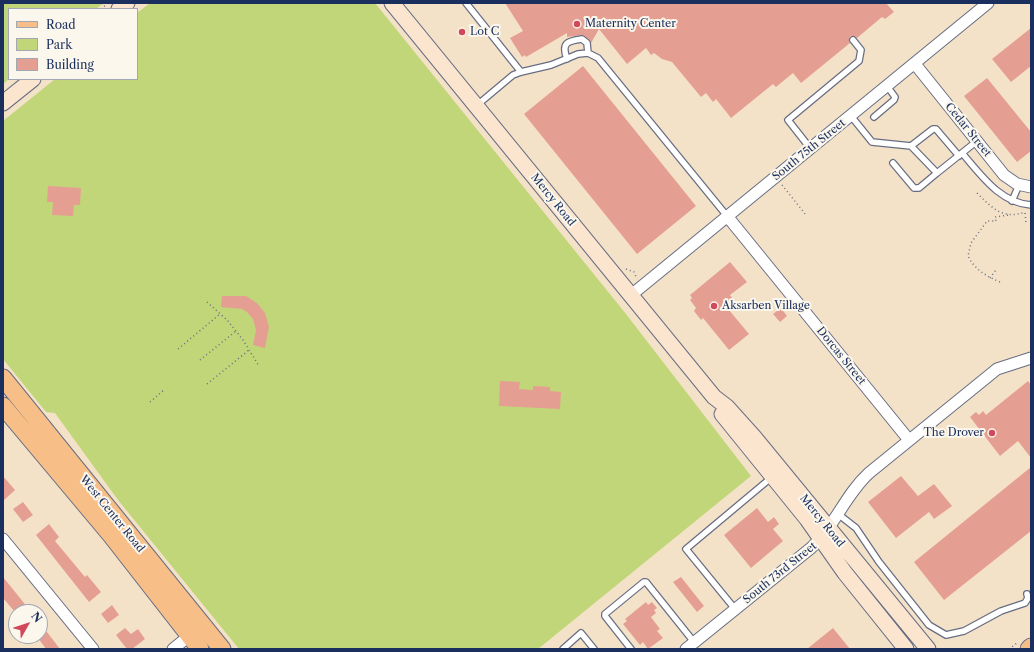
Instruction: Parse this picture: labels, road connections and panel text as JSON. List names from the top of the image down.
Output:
{
  "streets": {
    "main road": ["Mercy Road", "West Center Road"],
    "street": [
      "Cedar Street",
      "South 75th Street",
      "Dorcas Street",
      "South 73rd Street"
    ]
  },
  "crossings": [
    ["Cedar Street", "South 75th Street"],
    ["South 75th Street", "Mercy Road"],
    ["South 75th Street", "Dorcas Street"],
    ["Mercy Road", "South 73rd Street"],
    ["Dorcas Street", "South 73rd Street"]
  ],
  "places": [
    "Maternity Center",
    "Lot C",
    "Aksarben Village",
    "The Drover"
  ],
  "legend": ["Road", "Park", "Building"],
  "north": "top right"
}
